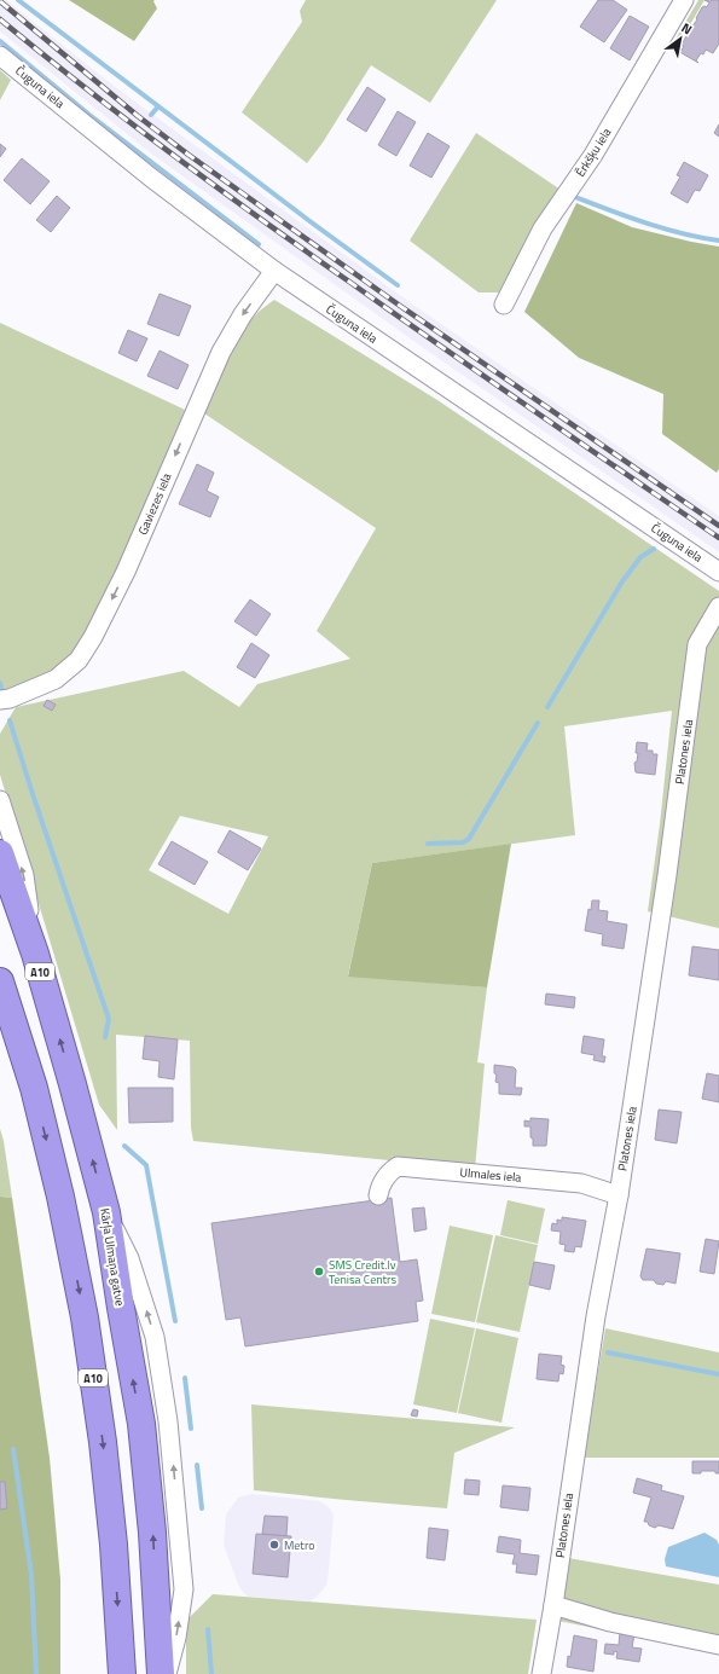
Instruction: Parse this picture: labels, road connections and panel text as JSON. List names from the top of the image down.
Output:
{
  "streets": {
    "highway": ["A10", "Kārļa Ulmaņa gatve"],
    "street": [
      "Čuguna iela",
      "Ērkšķu iela",
      "Gaviezes iela",
      "Platones iela",
      "Ulmales iela"
    ]
  },
  "crossings": [
    ["Čuguna iela", "Gaviezes iela"],
    ["Platones iela", "Ulmales iela"]
  ],
  "one_way": ["Gaviezes iela"],
  "places": ["SMS Credit.lv Tenisa Centrs", "Metro"],
  "north": "top right"
}
